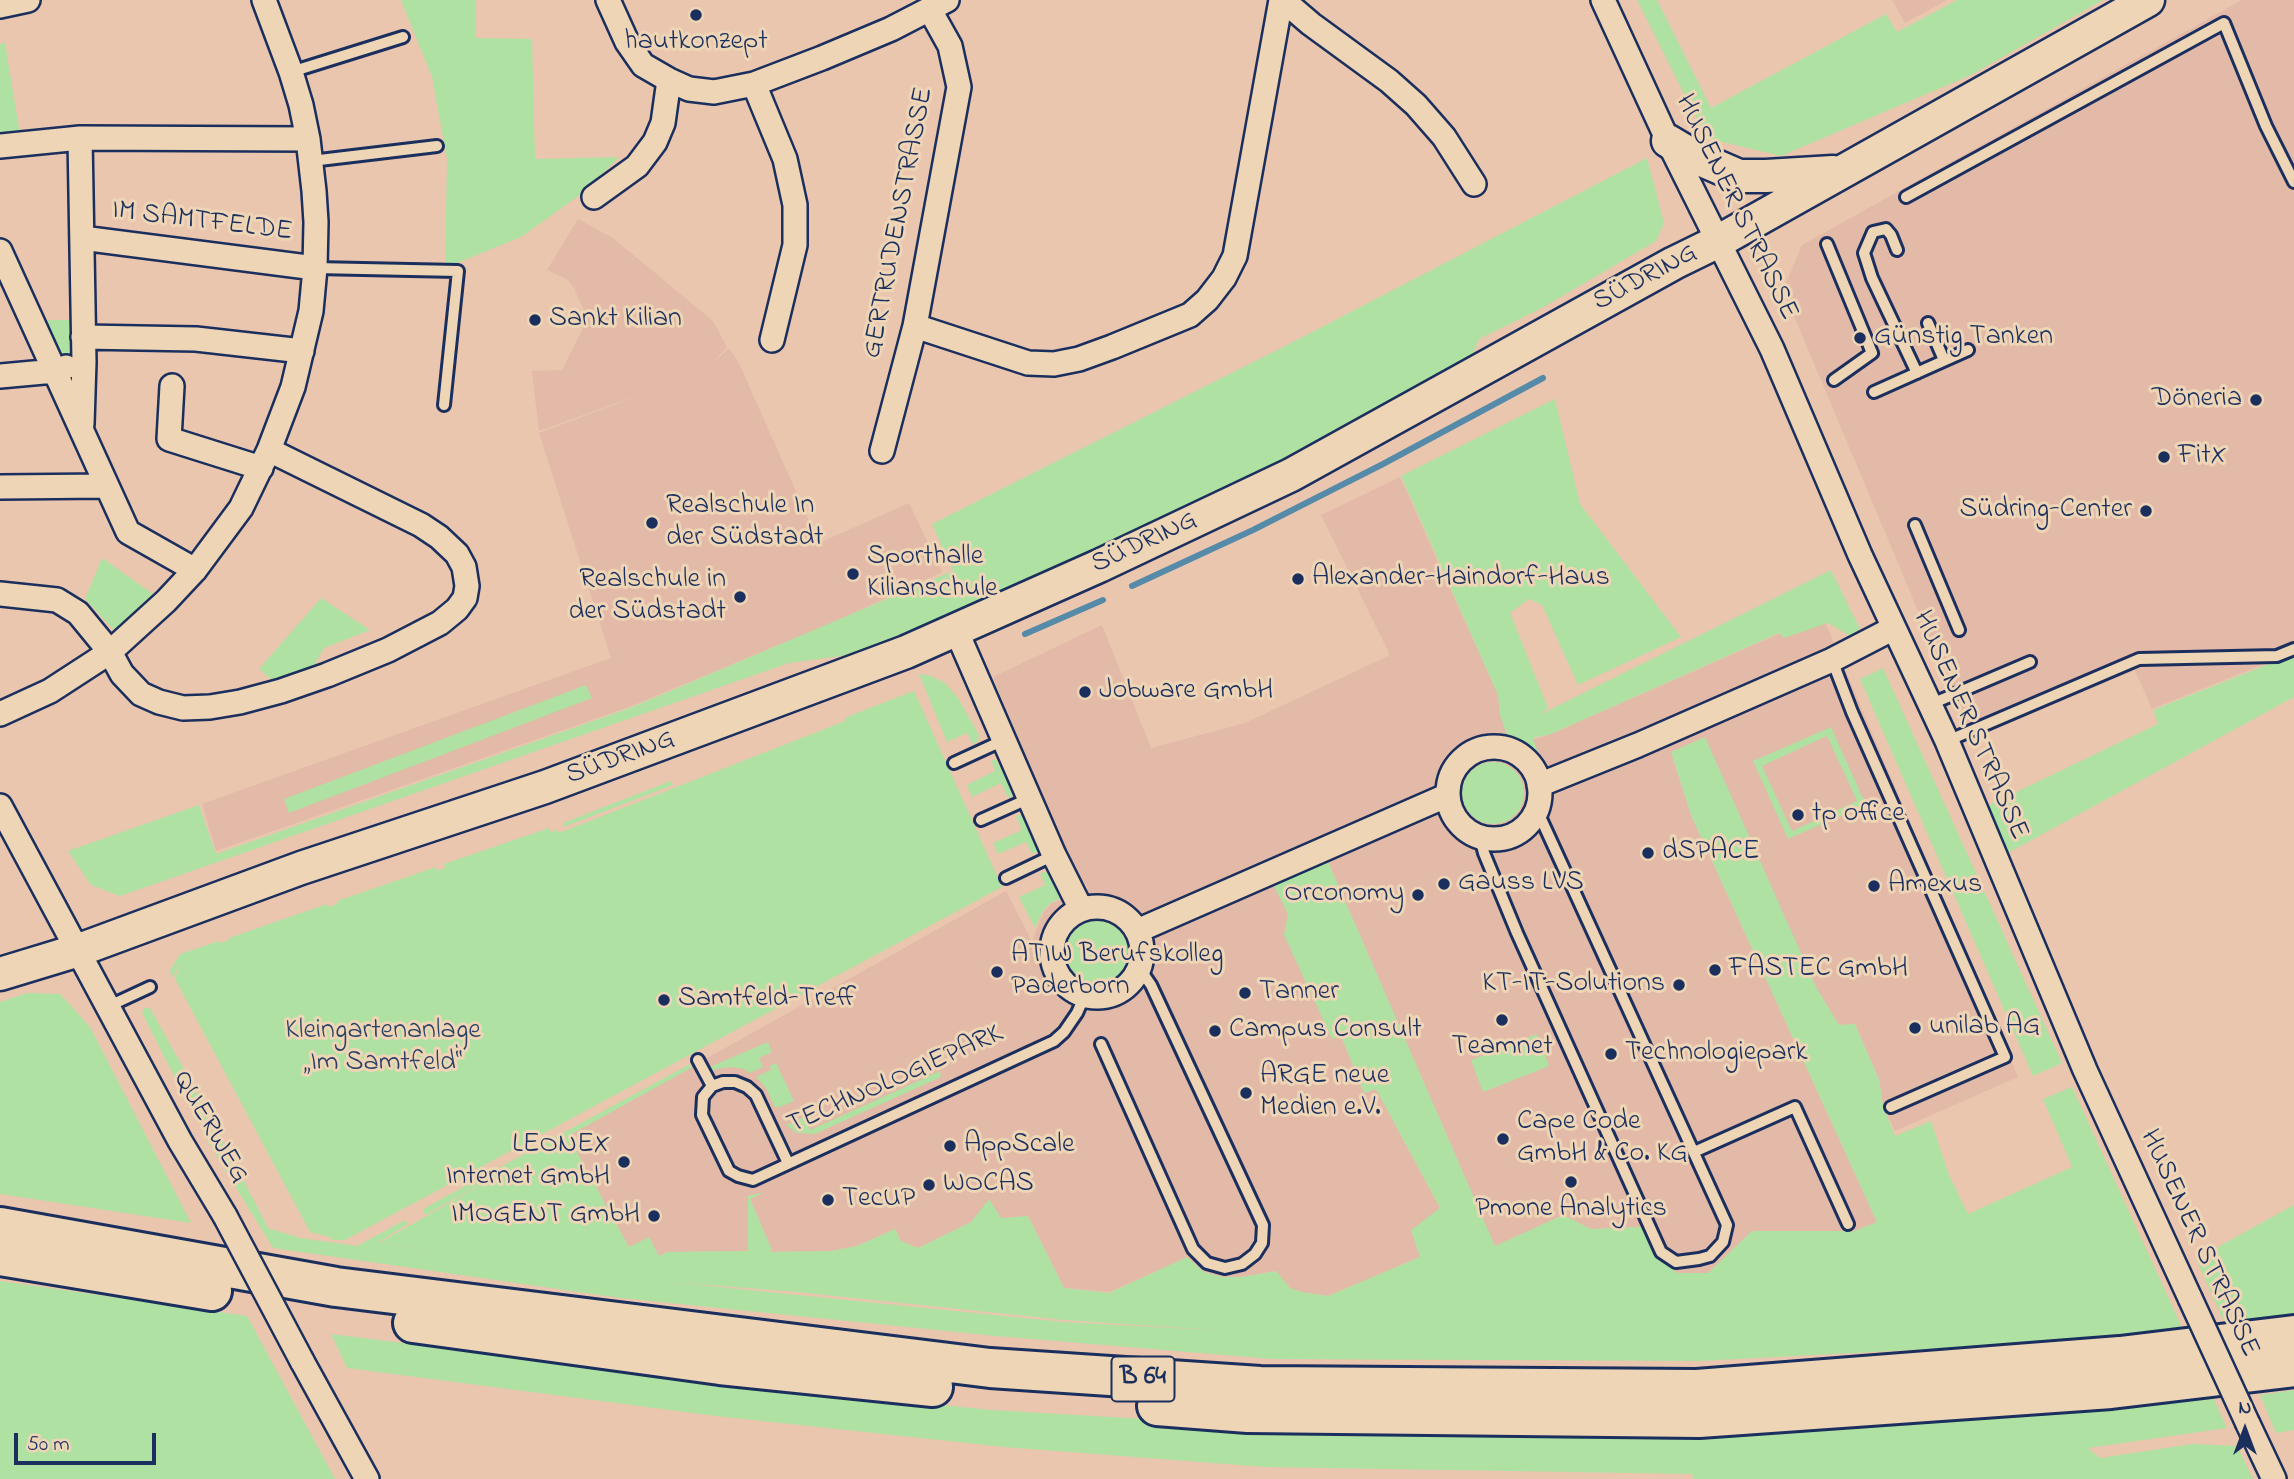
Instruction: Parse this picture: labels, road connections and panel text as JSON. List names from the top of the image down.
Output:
{
  "streets": {
    "highway": ["B 64"],
    "main road": ["SÜDRING"],
    "street": [
      "HUSENER STRASSE",
      "IM SAMTFELDE",
      "GERTRUDENSTRASSE",
      "QUERWEG"
    ],
    "lane": ["TECHNOLOGIEPARK"]
  },
  "crossings": [
    ["HUSENER STRASSE", "SÜDRING"],
    ["SÜDRING", "QUERWEG"]
  ],
  "parks": ["Kleingartenanlage „Im Samtfeld“"],
  "places": [
    "hautkonzept",
    "Sankt Kilian",
    "Günstig Tanken",
    "Döneria",
    "FitX",
    "Südring-Center",
    "Realschule In der Südstadt",
    "Sporthalle Kilianschule",
    "Alexander-Haindorf-Haus",
    "Realschule in der Südstadt",
    "Jobware GmbH",
    "tp office",
    "dSPACE",
    "Gauss LVS",
    "Amexus",
    "Orconomy",
    "FASTEC GmbH",
    "ATIW Berufskolleg Paderborn",
    "KT-IT-Solutions",
    "Tanner",
    "Samtfeld-Treff",
    "Teamnet",
    "unilab AG",
    "Campus Consult",
    "Technologiepark",
    "ARGE neue Medien e.V.",
    "Cape Code GmbH & Co. KG",
    "AppScale",
    "LEONEX Internet GmbH",
    "Pmone Analytics",
    "WOCAS",
    "TecUP",
    "IMOGENT GmbH"
  ],
  "scale_bar": "50 m",
  "north": "top"
}
